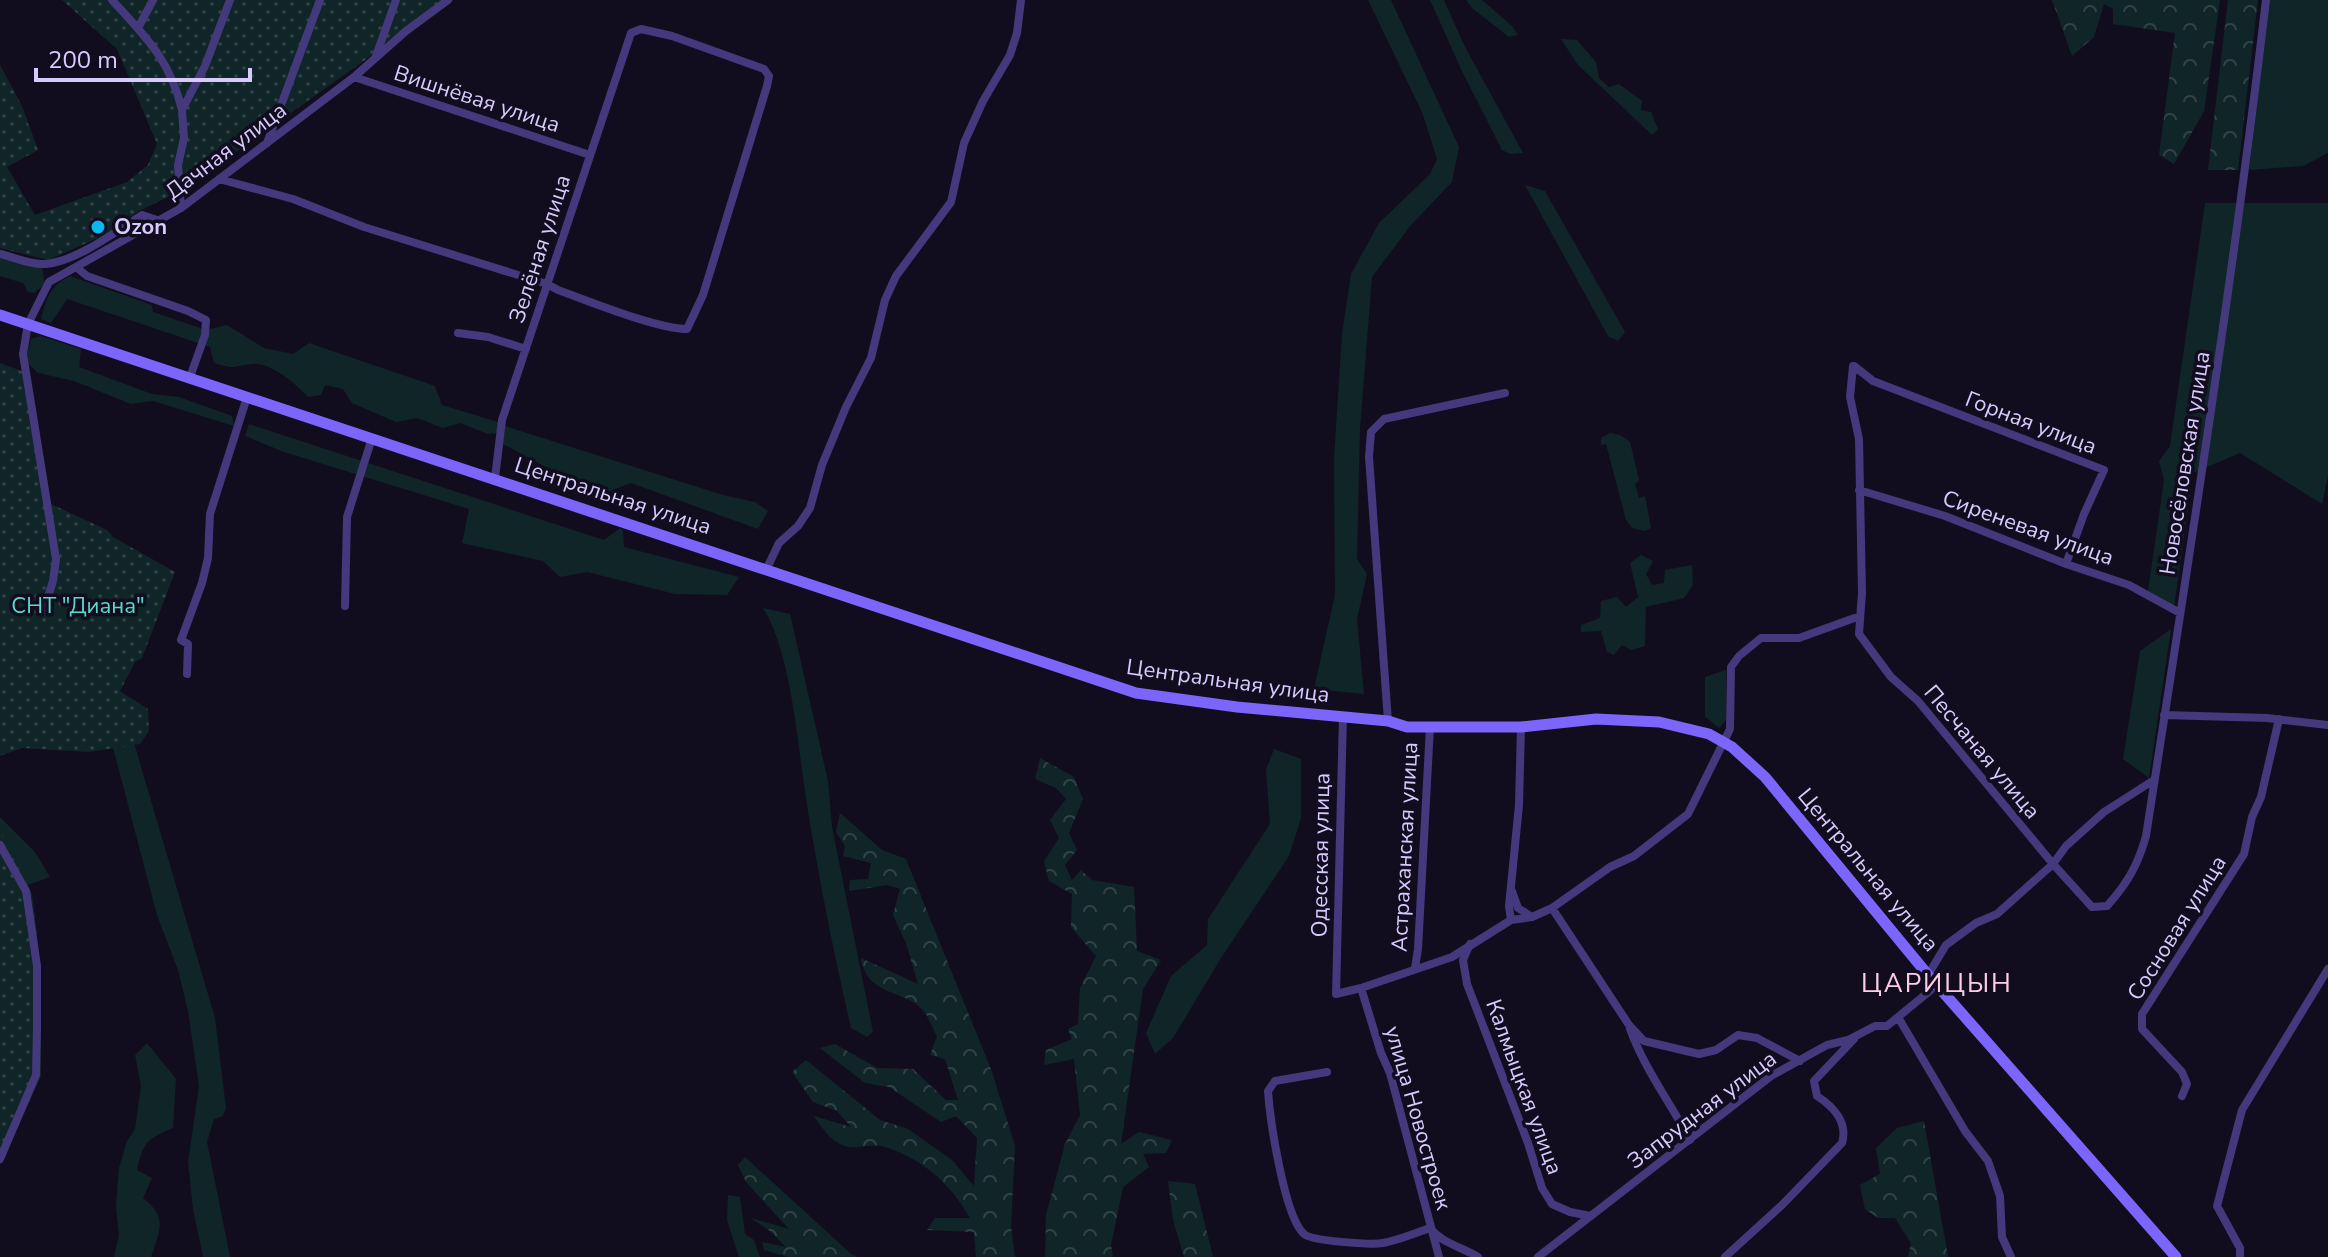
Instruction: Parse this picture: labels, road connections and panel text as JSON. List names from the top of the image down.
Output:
{
  "streets": {
    "street": [
      "Вишнёвая улица",
      "Дачная улица",
      "Зелёная улица",
      "Горная улица",
      "Новосёловская улица",
      "Центральная улица",
      "Сиреневая улица",
      "Песчаная улица",
      "Астраханская улица",
      "Одесская улица",
      "Сосновая улица",
      "Калмыцкая улица",
      "Запрудная улица",
      "улица Новостроек"
    ]
  },
  "crossings": [
    ["Вишнёвая улица", "Дачная улица"],
    ["Вишнёвая улица", "Зелёная улица"],
    ["Дачная улица", "Центральная улица"],
    ["Зелёная улица", "Центральная улица"],
    ["Горная улица", "Сиреневая улица"],
    ["Новосёловская улица", "Сиреневая улица"],
    ["Новосёловская улица", "Песчаная улица"],
    ["Центральная улица", "Астраханская улица"],
    ["Центральная улица", "Одесская улица"],
    ["Центральная улица", "Запрудная улица"],
    ["Одесская улица", "улица Новостроек"],
    ["Калмыцкая улица", "Запрудная улица"]
  ],
  "districts": ["ЦАРИЦЫН"],
  "parks": ["СНТ \"Диана\""],
  "places": ["Ozon"],
  "scale_bar": "200 m"
}
